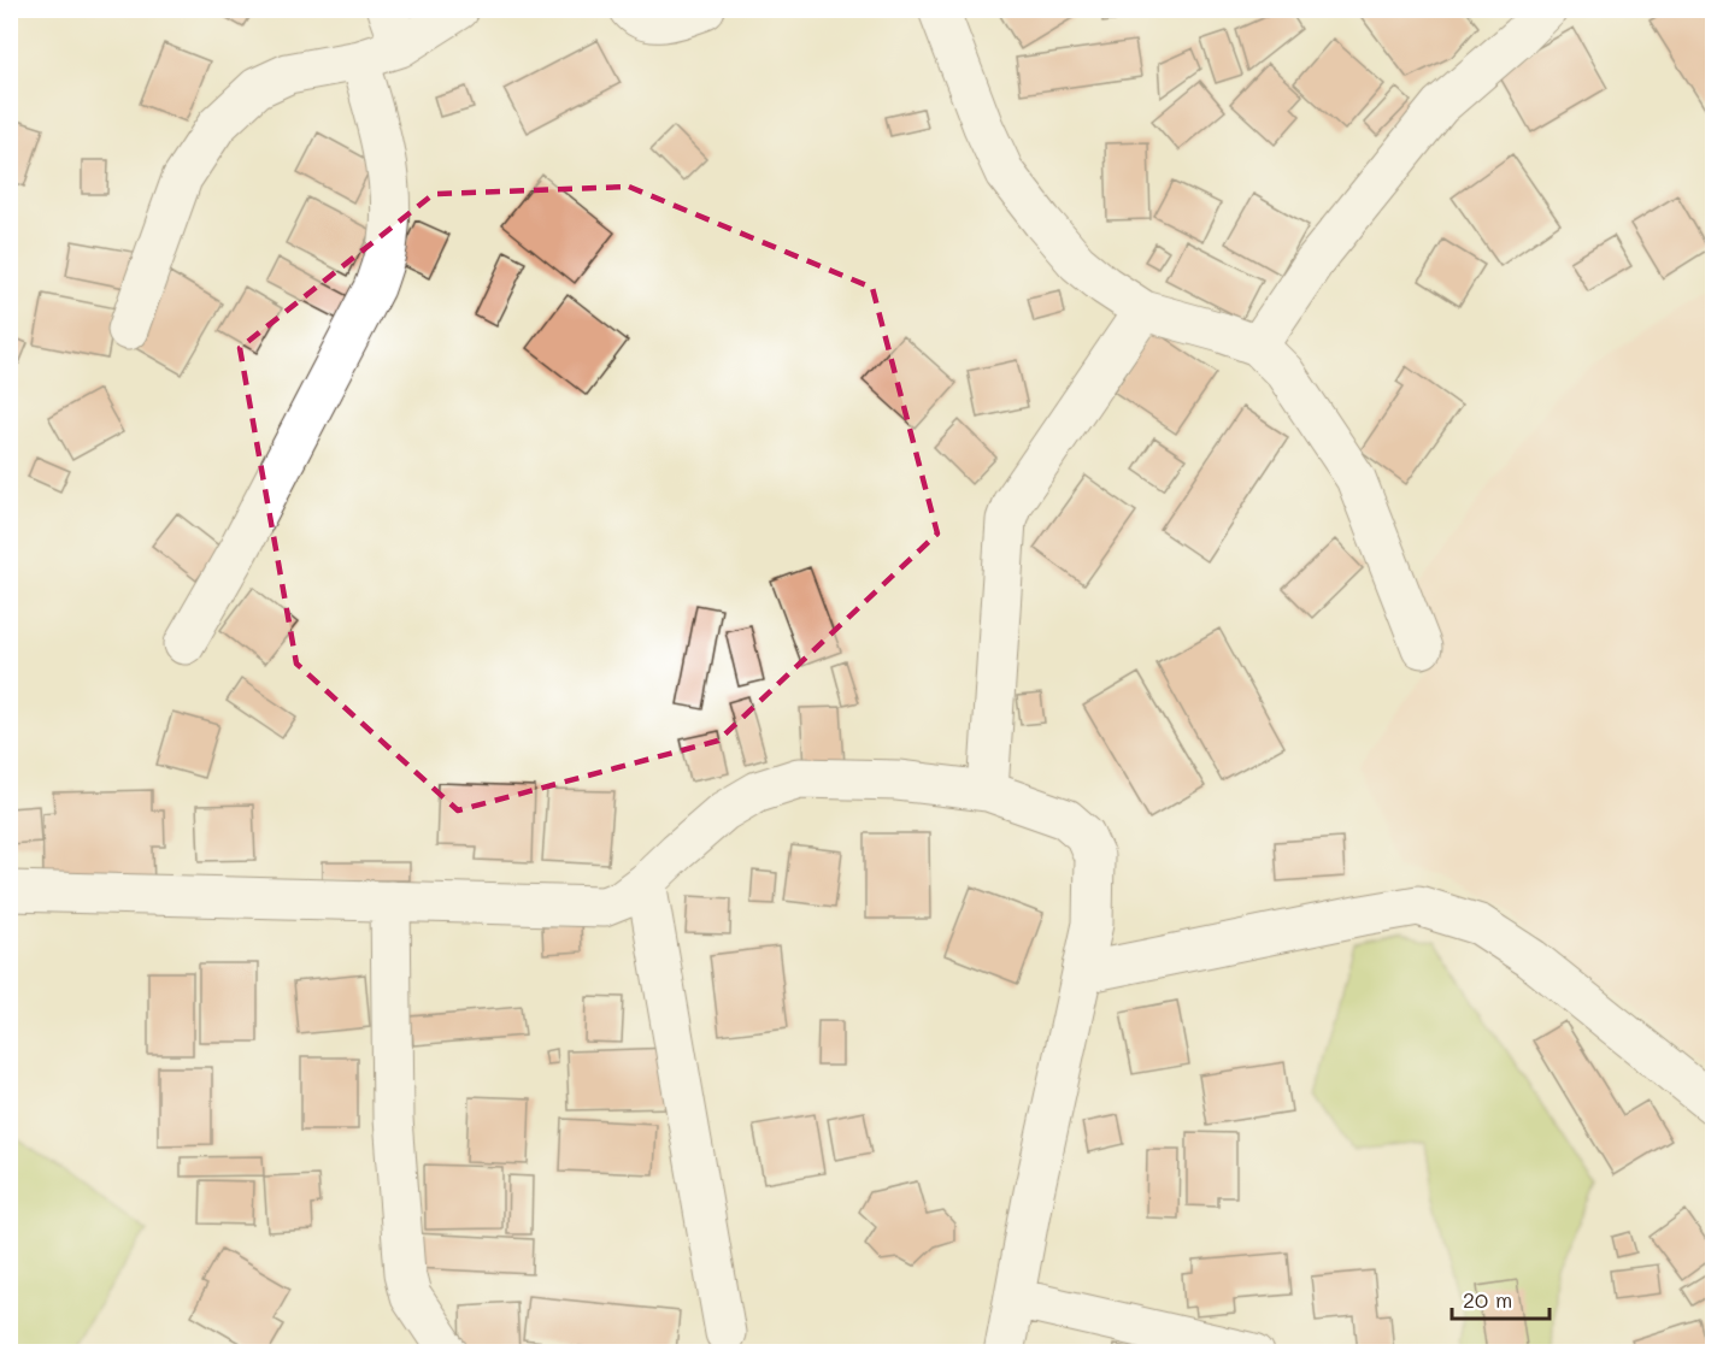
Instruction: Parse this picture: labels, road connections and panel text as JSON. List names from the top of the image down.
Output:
{
  "scale_bar": "20 m"
}
